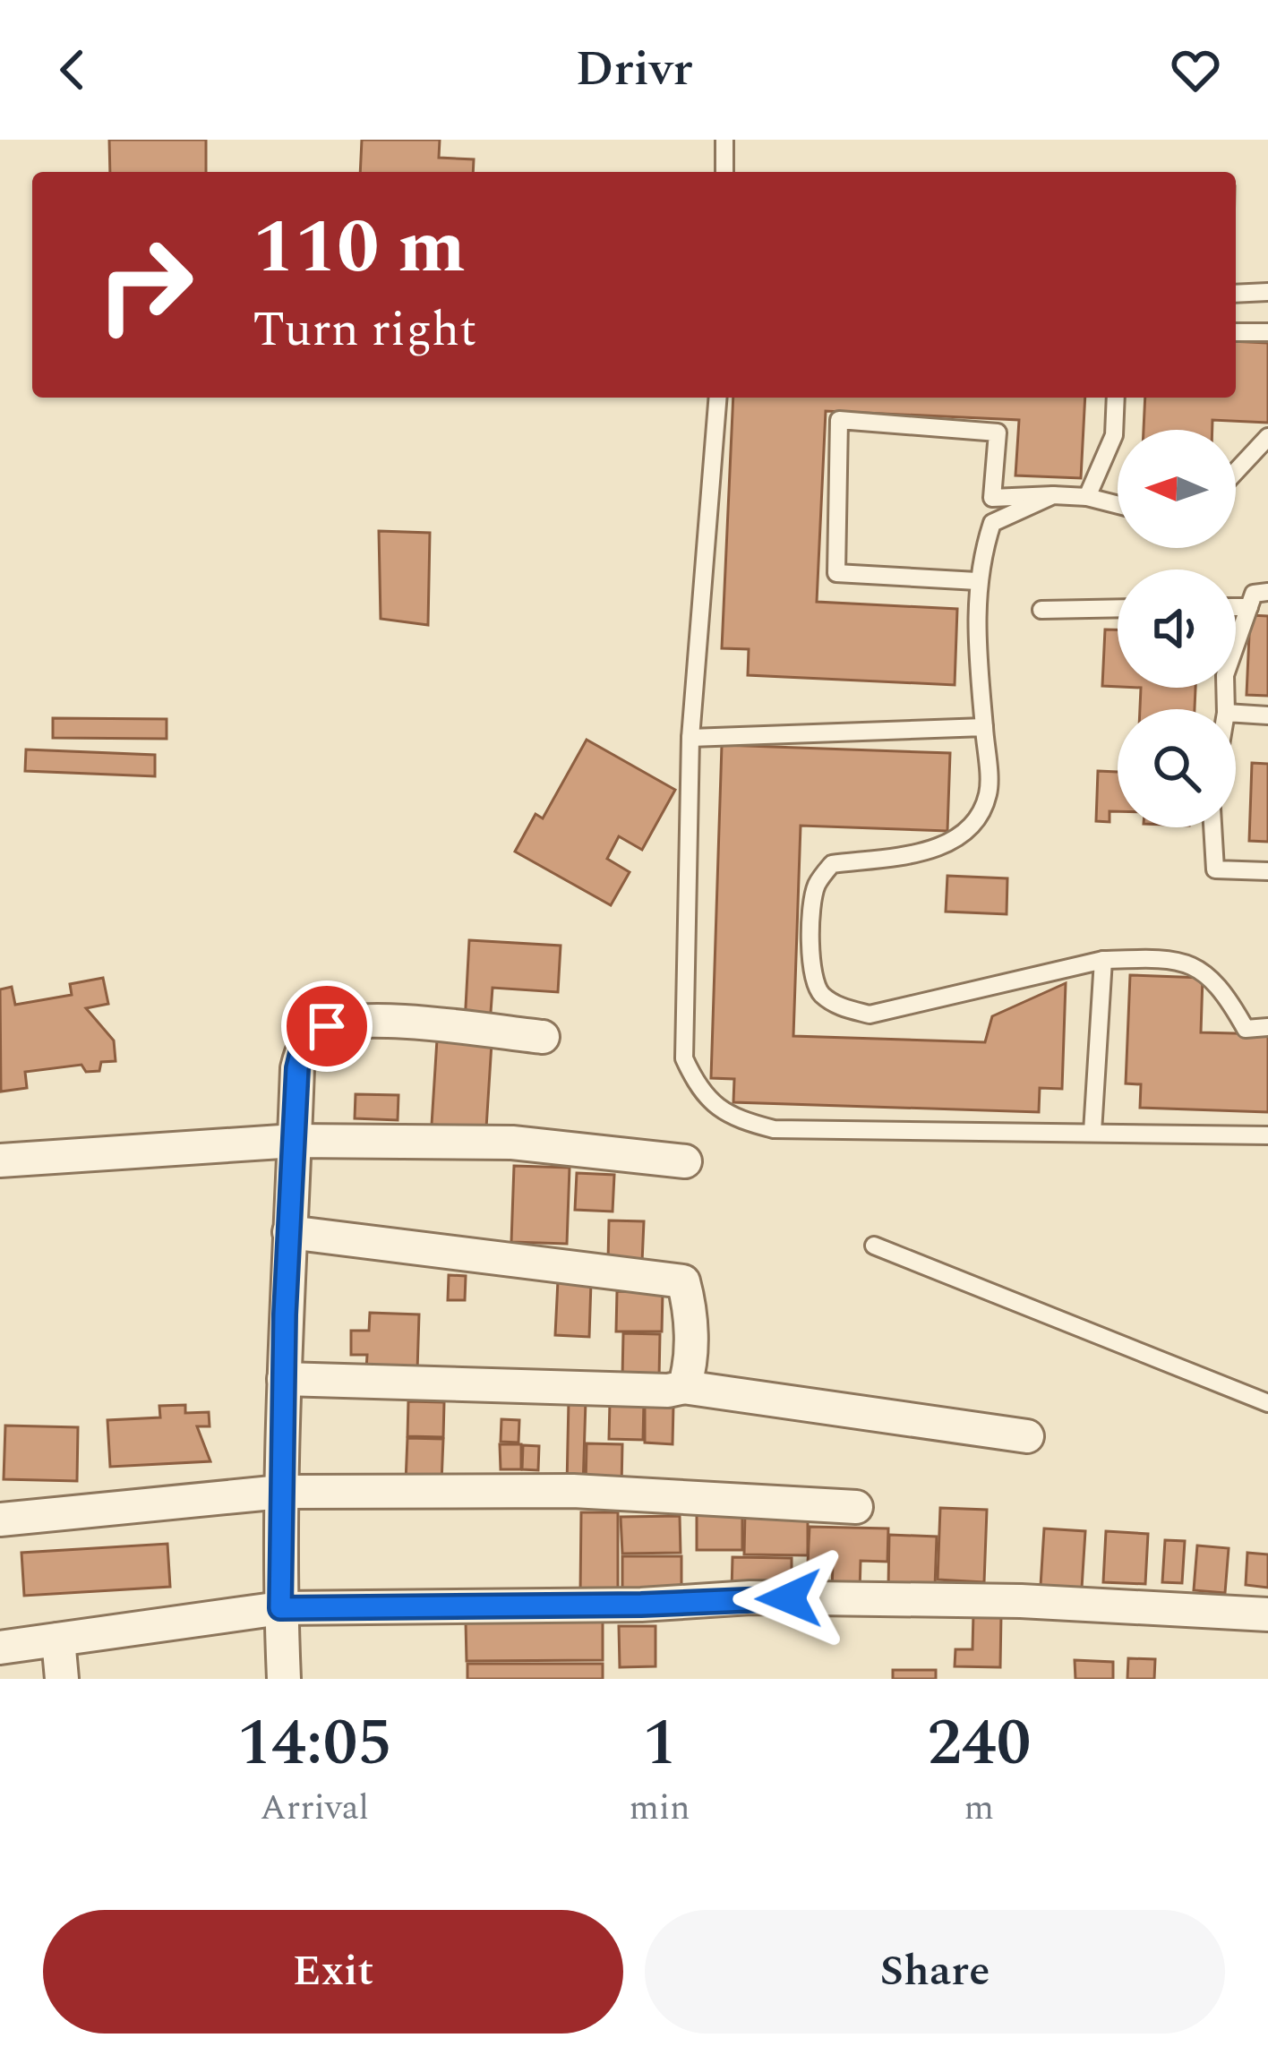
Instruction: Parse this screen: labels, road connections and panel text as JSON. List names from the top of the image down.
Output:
{
  "north": "left",
  "page": {
    "header": "Drivr",
    "turn": ["110 m", "Turn right"],
    "eta": [
      "14:05",
      "Arrival",
      "1",
      "min",
      "240",
      "m"
    ],
    "buttons": ["Exit", "Share"]
  }
}
